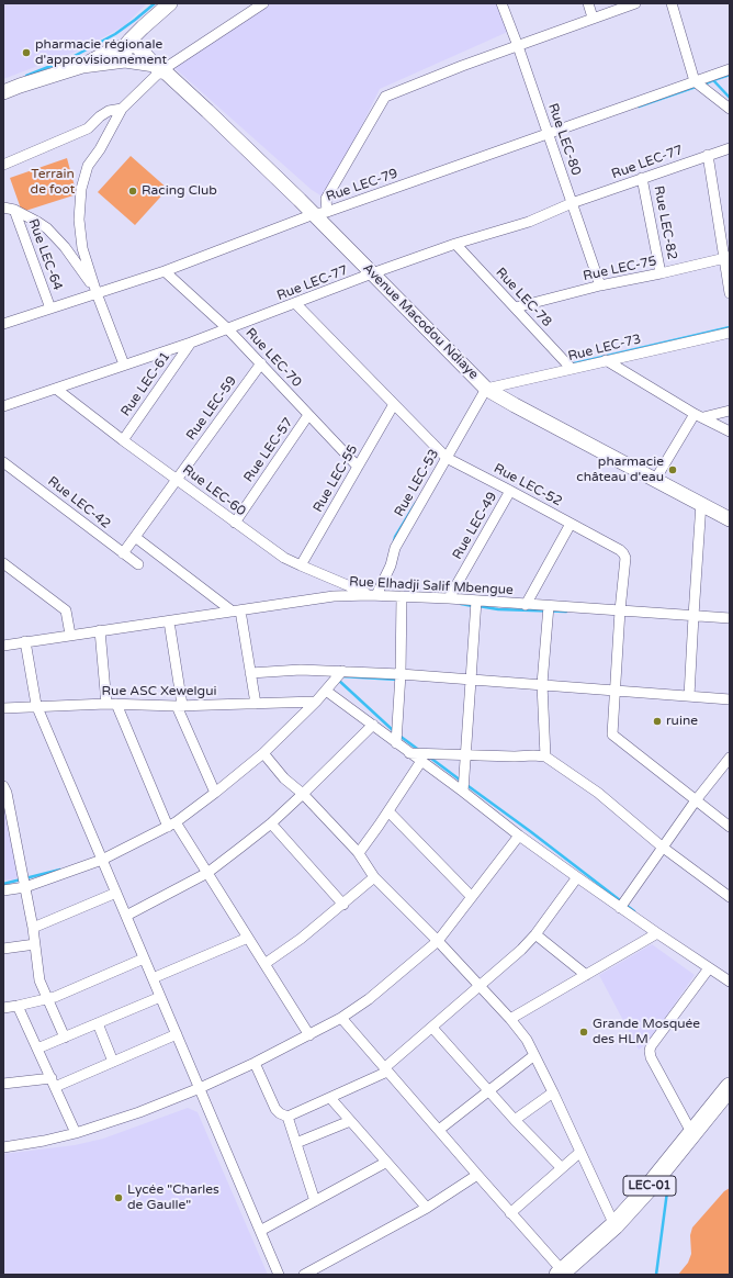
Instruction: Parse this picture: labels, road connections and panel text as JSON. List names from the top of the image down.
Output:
{
  "streets": {
    "highway": ["LEC-01"],
    "street": [
      "Rue LEC-80",
      "Rue LEC-77",
      "Rue LEC-79",
      "Rue LEC-82",
      "Rue LEC-64",
      "Rue LEC-75",
      "Rue LEC-78",
      "Avenue Macodou Ndiaye",
      "Rue LEC-73",
      "Rue LEC-70",
      "Rue LEC-61",
      "Rue LEC-59",
      "Rue LEC-57",
      "Rue LEC-55",
      "Rue LEC-53",
      "Rue LEC-52",
      "Rue LEC-60",
      "Rue LEC-42",
      "Rue LEC-49",
      "Rue Elhadji Salif Mbengue",
      "Rue ASC Xewelgui"
    ]
  },
  "crossings": [
    ["Rue LEC-80", "Rue LEC-77"],
    ["Rue LEC-80", "Rue LEC-79"],
    ["Rue LEC-80", "Rue LEC-75"],
    ["Rue LEC-77", "Rue LEC-82"],
    ["Rue LEC-77", "Rue LEC-78"],
    ["Rue LEC-77", "Avenue Macodou Ndiaye"],
    ["Rue LEC-77", "Rue LEC-70"],
    ["Rue LEC-77", "Rue LEC-61"],
    ["Rue LEC-77", "Rue LEC-52"],
    ["Rue LEC-77", "Rue LEC-60"],
    ["Rue LEC-79", "Rue LEC-64"],
    ["Rue LEC-79", "Avenue Macodou Ndiaye"],
    ["Rue LEC-79", "Rue LEC-70"],
    ["Rue LEC-82", "Rue LEC-75"],
    ["Rue LEC-75", "Rue LEC-78"],
    ["Rue LEC-78", "Rue LEC-73"],
    ["Avenue Macodou Ndiaye", "Rue LEC-73"],
    ["Avenue Macodou Ndiaye", "Rue LEC-53"],
    ["Rue LEC-73", "Rue LEC-53"],
    ["Rue LEC-70", "Rue LEC-59"],
    ["Rue LEC-70", "Rue LEC-57"],
    ["Rue LEC-70", "Rue LEC-55"],
    ["Rue LEC-61", "Rue LEC-60"],
    ["Rue LEC-59", "Rue LEC-60"],
    ["Rue LEC-59", "Rue LEC-42"],
    ["Rue LEC-57", "Rue LEC-60"],
    ["Rue LEC-55", "Rue LEC-52"],
    ["Rue LEC-55", "Rue LEC-60"],
    ["Rue LEC-53", "Rue LEC-52"],
    ["Rue LEC-53", "Rue LEC-60"],
    ["Rue LEC-53", "Rue Elhadji Salif Mbengue"],
    ["Rue LEC-52", "Rue LEC-49"],
    ["Rue LEC-52", "Rue Elhadji Salif Mbengue"],
    ["Rue LEC-60", "Rue Elhadji Salif Mbengue"],
    ["Rue LEC-49", "Rue Elhadji Salif Mbengue"]
  ],
  "parks": ["Terrain de foot"],
  "places": [
    "pharmacie régionale d'approvisionnement",
    "Racing Club",
    "pharmacie château d'eau",
    "ruine",
    "Grande Mosquée des HLM",
    "Lycée \"Charles de Gaulle\""
  ]
}
